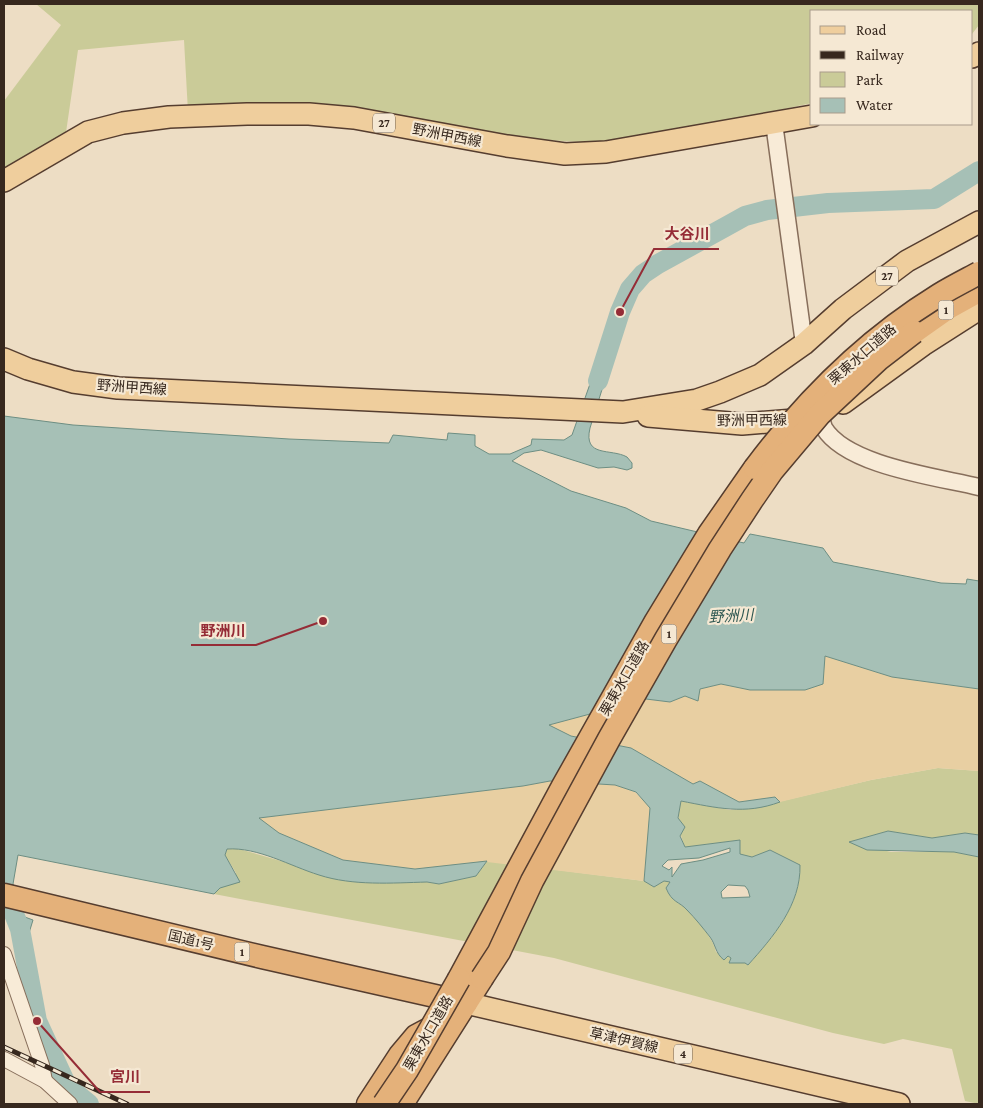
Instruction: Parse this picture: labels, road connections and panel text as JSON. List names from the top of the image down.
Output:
{
  "streets": {
    "highway": ["1", "栗東水口道路", "国道1号"],
    "main road": [
      "27",
      "野洲甲西線",
      "草津伊賀線",
      "4"
    ]
  },
  "crossings": [
    ["27", "野洲甲西線"],
    ["1", "栗東水口道路"],
    ["1", "国道1号"],
    ["1", "草津伊賀線"],
    ["栗東水口道路", "国道1号"],
    ["栗東水口道路", "草津伊賀線"],
    ["国道1号", "草津伊賀線"]
  ],
  "water": ["野洲川"],
  "places": ["大谷川", "野洲川", "宮川"],
  "legend": [
    "Road",
    "Railway",
    "Park",
    "Water"
  ]
}
